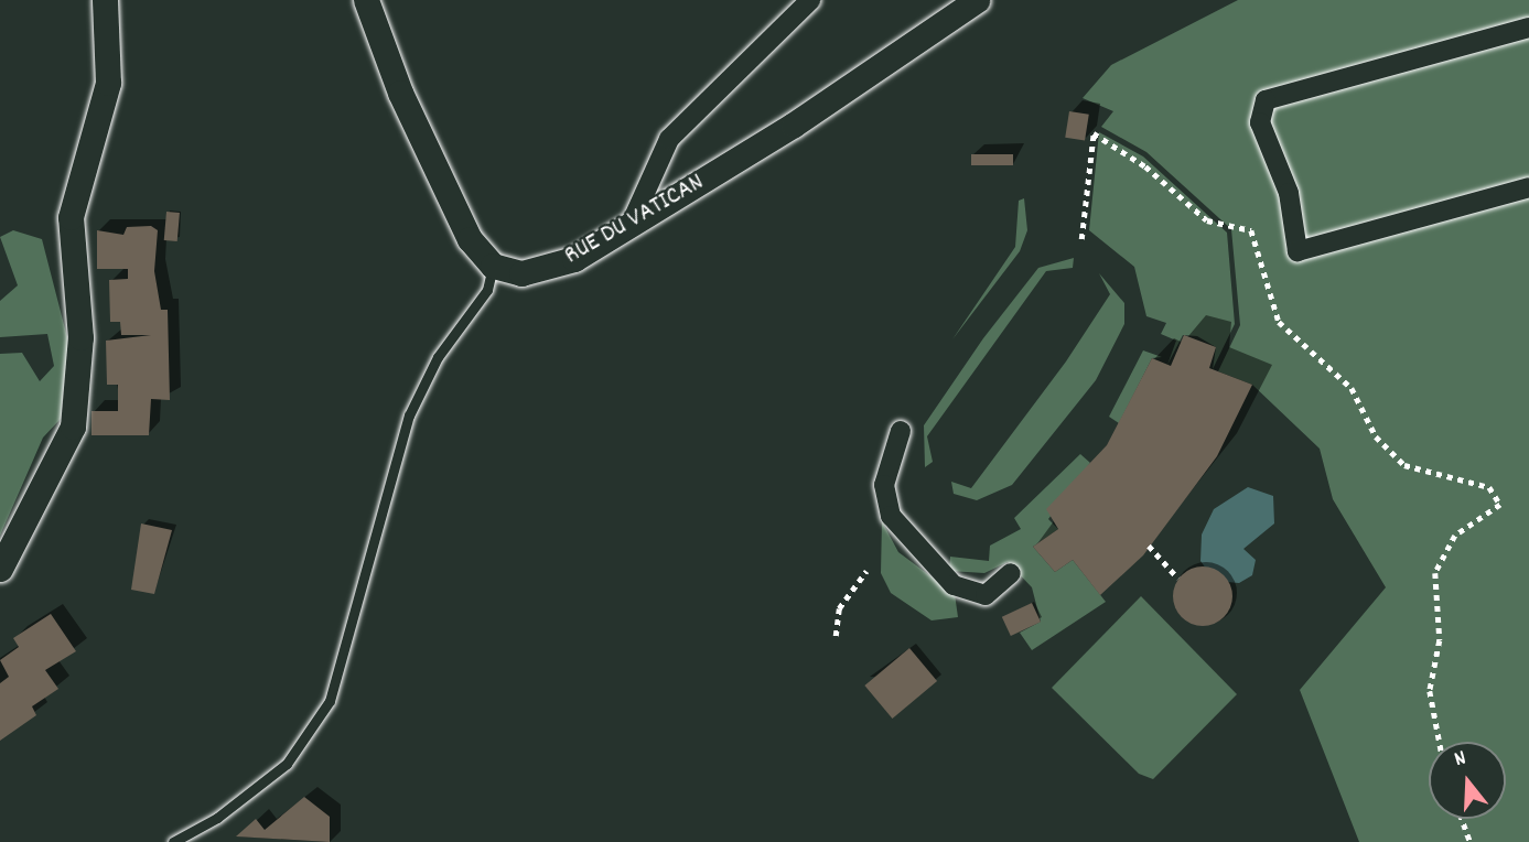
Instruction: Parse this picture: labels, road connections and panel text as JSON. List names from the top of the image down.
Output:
{
  "streets": {
    "street": ["RUE DU VATICAN"]
  },
  "north": "top"
}
